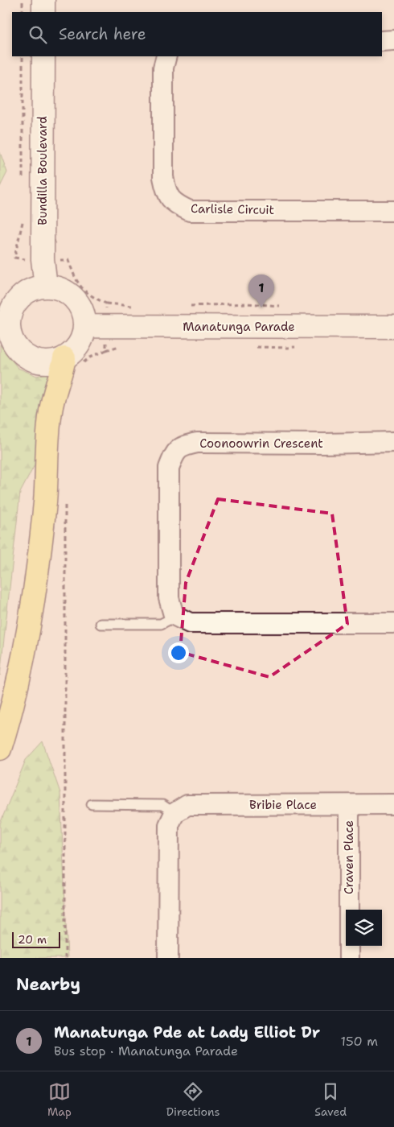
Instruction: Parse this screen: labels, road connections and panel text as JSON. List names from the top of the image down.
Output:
{
  "streets": {
    "street": [
      "Bundilla Boulevard",
      "Carlisle Circuit",
      "Manatunga Parade",
      "Coonoowrin Crescent",
      "Bribie Place",
      "Craven Place"
    ]
  },
  "crossings": [
    ["Bundilla Boulevard", "Manatunga Parade"],
    ["Bribie Place", "Craven Place"]
  ],
  "scale_bar": "20 m",
  "page": {
    "search": "Search here",
    "pins": "1",
    "scale": "20 m",
    "heading": "Nearby",
    "list": [
      {
        "mark": "1",
        "name": "Manatunga Pde at Lady Elliot Dr",
        "note": "Bus stop · Manatunga Parade",
        "value": "150 m"
      }
    ],
    "nav": ["Map", "Directions", "Saved"]
  }
}
